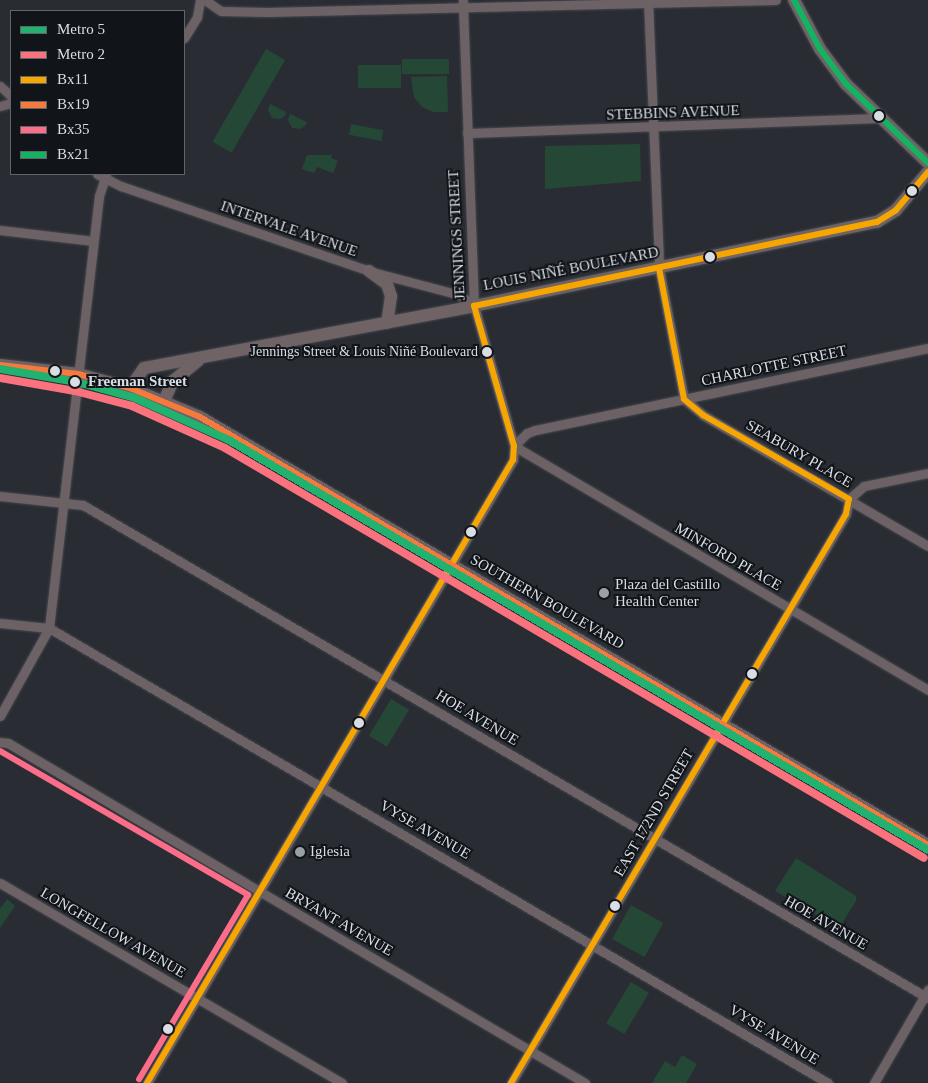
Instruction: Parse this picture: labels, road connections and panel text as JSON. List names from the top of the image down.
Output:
{
  "streets": {
    "main road": ["LOUIS NIÑÉ BOULEVARD", "SOUTHERN BOULEVARD"],
    "street": [
      "STEBBINS AVENUE",
      "INTERVALE AVENUE",
      "JENNINGS STREET",
      "CHARLOTTE STREET",
      "SEABURY PLACE",
      "MINFORD PLACE",
      "HOE AVENUE",
      "EAST 172ND STREET",
      "VYSE AVENUE",
      "BRYANT AVENUE",
      "LONGFELLOW AVENUE"
    ]
  },
  "crossings": [
    ["STEBBINS AVENUE", "JENNINGS STREET"],
    ["INTERVALE AVENUE", "JENNINGS STREET"],
    ["INTERVALE AVENUE", "LOUIS NIÑÉ BOULEVARD"],
    ["JENNINGS STREET", "LOUIS NIÑÉ BOULEVARD"],
    ["JENNINGS STREET", "CHARLOTTE STREET"],
    ["JENNINGS STREET", "MINFORD PLACE"],
    ["LOUIS NIÑÉ BOULEVARD", "SOUTHERN BOULEVARD"],
    ["CHARLOTTE STREET", "SEABURY PLACE"],
    ["CHARLOTTE STREET", "MINFORD PLACE"],
    ["SEABURY PLACE", "EAST 172ND STREET"],
    ["MINFORD PLACE", "EAST 172ND STREET"],
    ["SOUTHERN BOULEVARD", "EAST 172ND STREET"],
    ["HOE AVENUE", "EAST 172ND STREET"],
    ["EAST 172ND STREET", "VYSE AVENUE"],
    ["EAST 172ND STREET", "BRYANT AVENUE"]
  ],
  "places": [
    "Jennings Street & Louis Niñé Boulevard",
    "Freeman Street",
    "Plaza del Castillo Health Center",
    "Iglesia"
  ],
  "lines": [
    "transit line Bx21",
    "transit line Bx11",
    "transit line Bx19",
    "metro line 5",
    "metro line 2",
    "transit line Bx35"
  ],
  "legend": [
    "Metro 5",
    "Metro 2",
    "Bx11",
    "Bx19",
    "Bx35",
    "Bx21"
  ]
}
